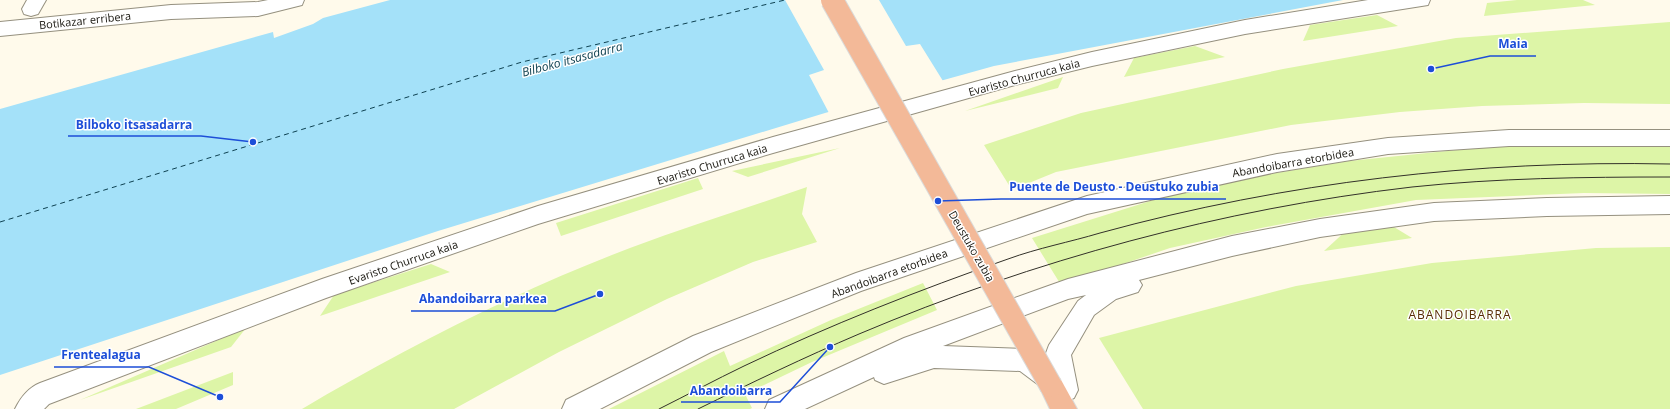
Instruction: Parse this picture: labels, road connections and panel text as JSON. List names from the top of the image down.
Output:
{
  "streets": {
    "main road": ["Deustuko zubia"],
    "street": ["Botikazar erribera", "Evaristo Churruca kaia", "Abandoibarra etorbidea"]
  },
  "districts": ["ABANDOIBARRA"],
  "water": ["Bilboko itsasadarra"],
  "places": [
    "Maia",
    "Bilboko itsasadarra",
    "Puente de Deusto - Deustuko zubia",
    "Abandoibarra parkea",
    "Abandoibarra",
    "Frentealagua"
  ]
}
